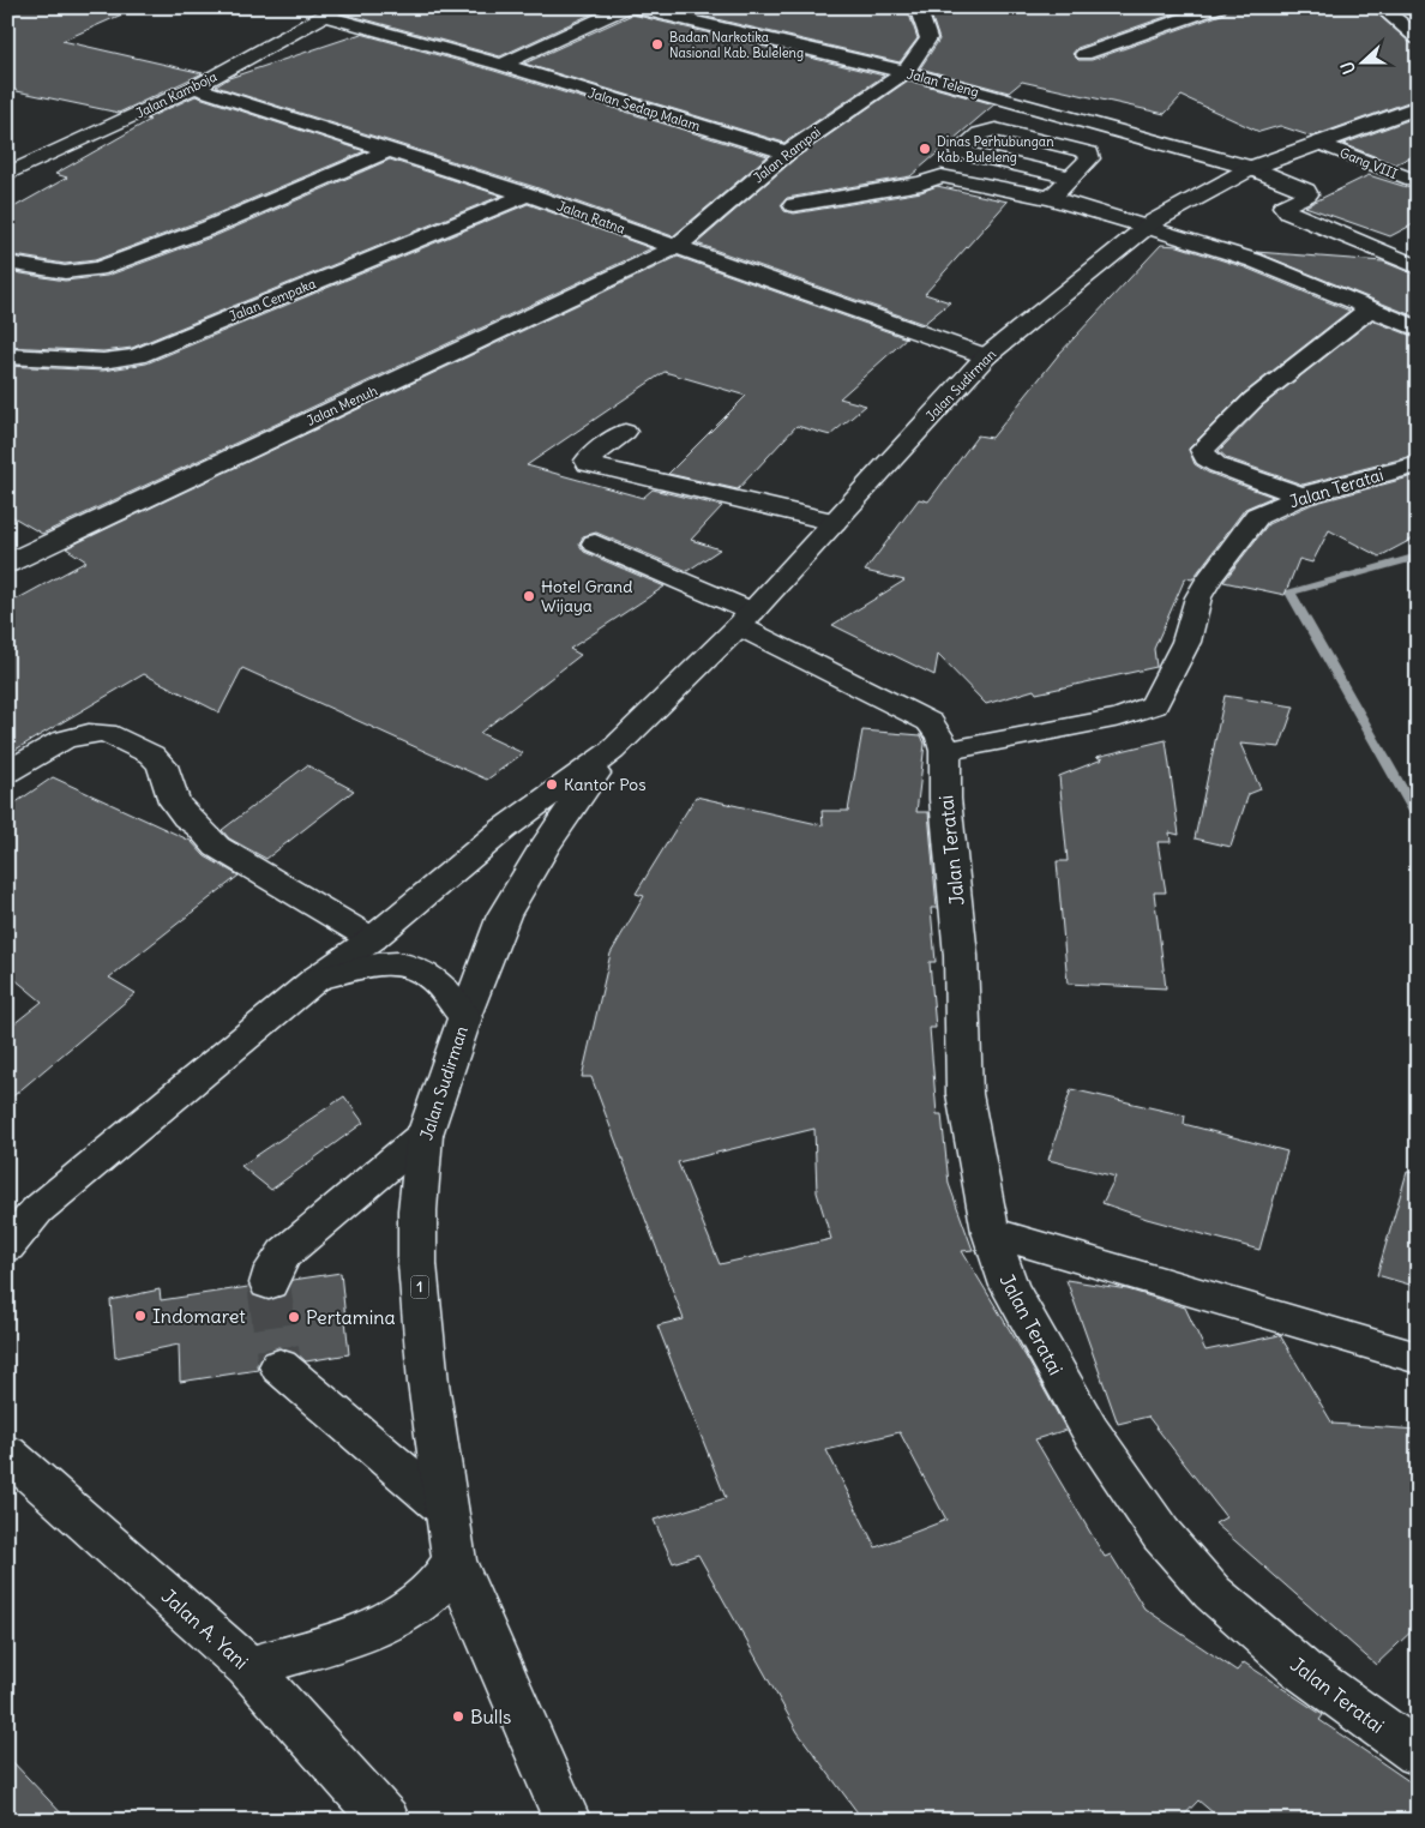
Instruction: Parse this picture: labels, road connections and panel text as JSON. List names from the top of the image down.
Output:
{
  "streets": {
    "main road": [
      "Jalan Teleng",
      "Jalan Kamboja",
      "Jalan Sedap Malam",
      "Jalan Rampai",
      "Gang VIII",
      "Jalan Ratna",
      "Jalan Cempaka",
      "Jalan Sudirman",
      "Jalan Menuh",
      "Jalan Teratai",
      "1",
      "Jalan A. Yani"
    ]
  },
  "crossings": [
    ["Jalan Teleng", "Jalan Rampai"],
    ["Jalan Teleng", "Jalan Sudirman"],
    ["Jalan Kamboja", "Jalan Sedap Malam"],
    ["Jalan Kamboja", "Jalan Ratna"],
    ["Jalan Sedap Malam", "Jalan Rampai"],
    ["Jalan Rampai", "Jalan Ratna"],
    ["Jalan Rampai", "Jalan Menuh"],
    ["Gang VIII", "Jalan Sudirman"],
    ["Jalan Ratna", "Jalan Cempaka"],
    ["Jalan Ratna", "Jalan Sudirman"],
    ["Jalan Ratna", "Jalan Menuh"],
    ["Jalan Sudirman", "Jalan Teratai"],
    ["Jalan Sudirman", "1"]
  ],
  "places": [
    "Badan Narkotika Nasional Kab. Buleleng",
    "Dinas Perhubungan Kab. Buleleng",
    "Hotel Grand Wijaya",
    "Kantor Pos",
    "Indomaret",
    "Pertamina",
    "Bulls"
  ],
  "north": "left"
}
